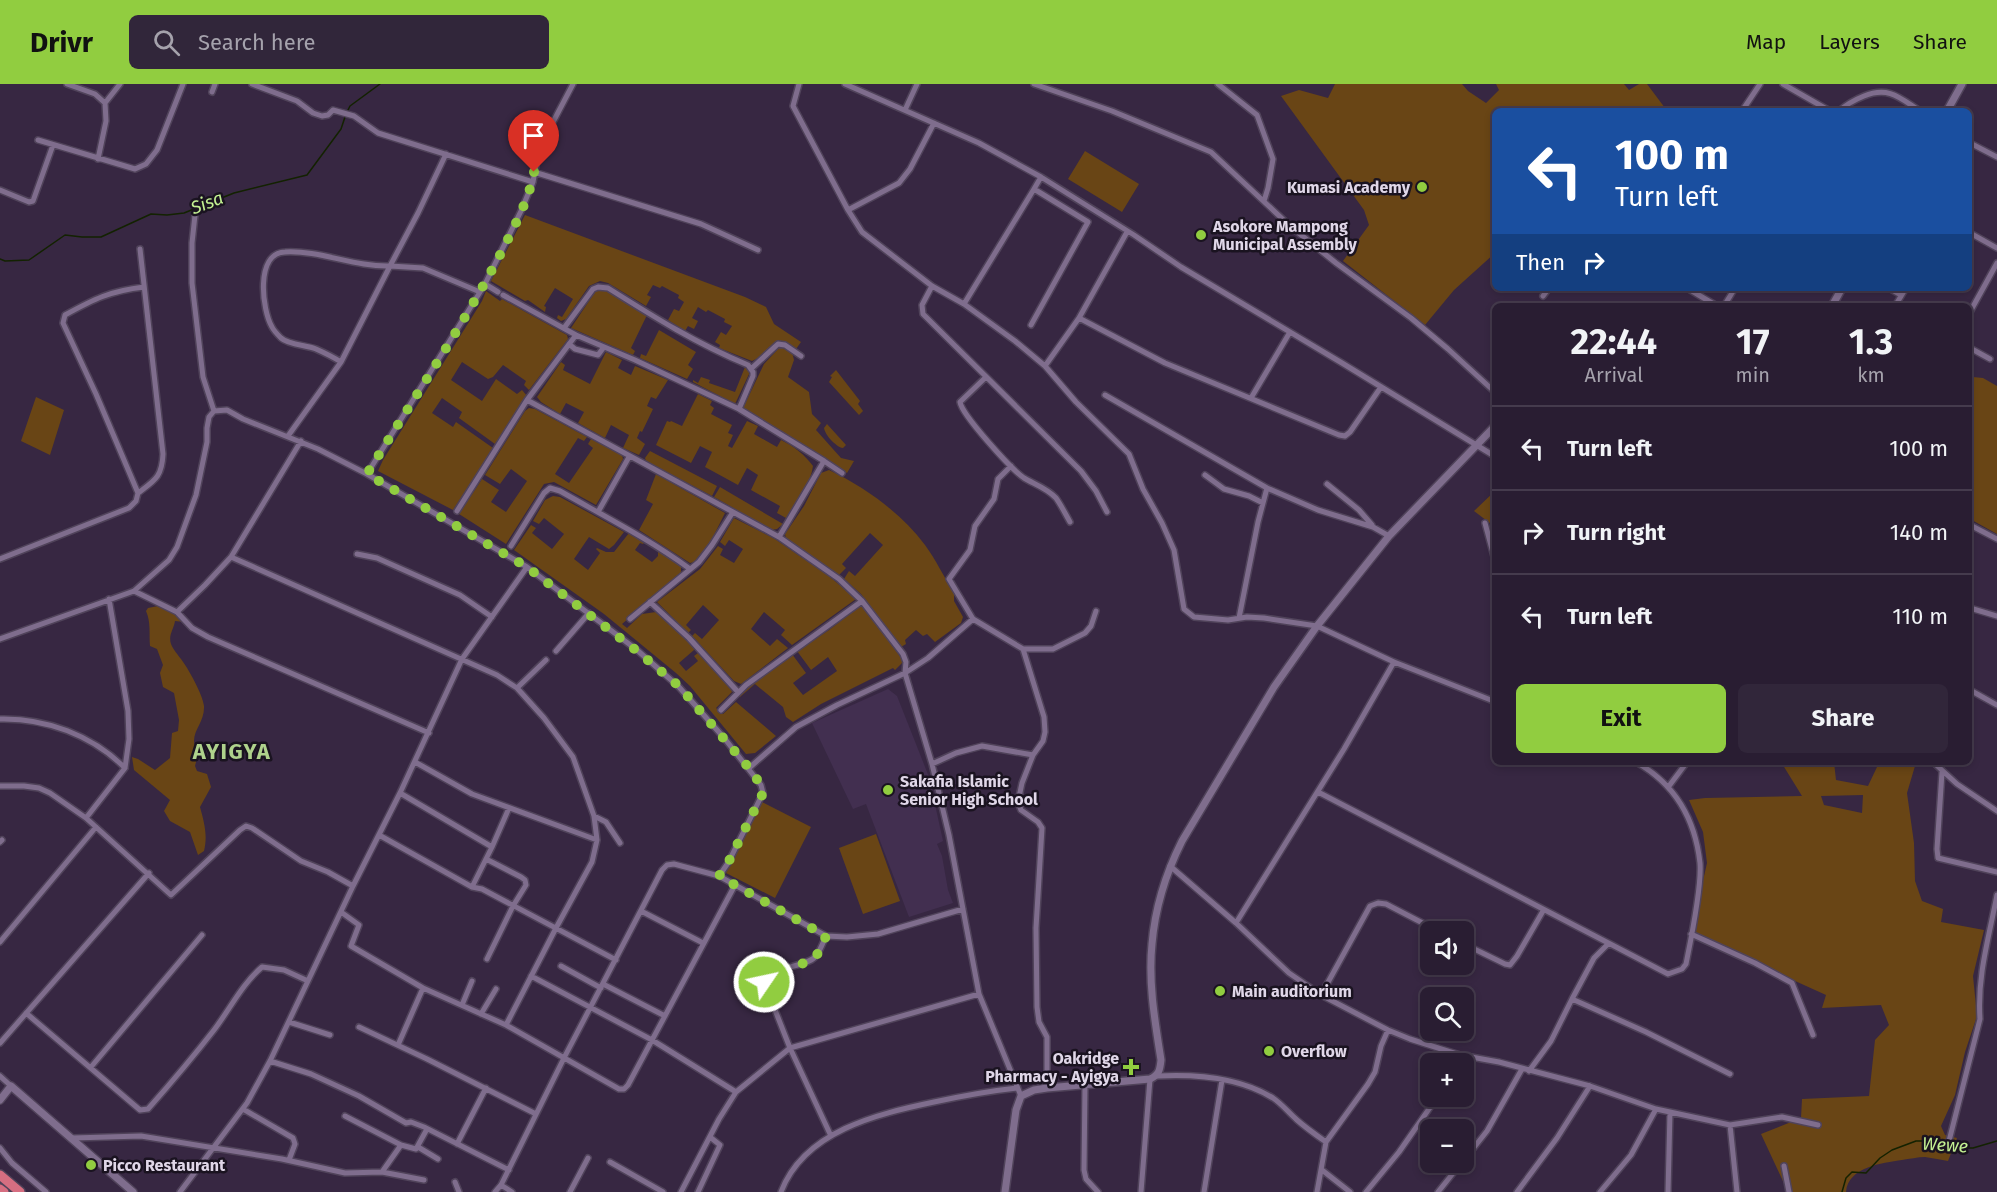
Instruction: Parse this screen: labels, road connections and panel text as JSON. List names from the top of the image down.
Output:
{
  "districts": ["AYIGYA"],
  "water": ["Sisa", "Wewe"],
  "places": {
    "other": [
      "Kumasi Academy",
      "Asokore Mampong Municipal Assembly",
      "Sakafia Islamic Senior High School",
      "Main auditorium",
      "Overflow",
      "Picco Restaurant"
    ],
    "health": ["Oakridge Pharmacy - Ayigya"]
  },
  "page": {
    "header": "Drivr",
    "search": "Search here",
    "nav": ["Map", "Layers", "Share"],
    "turn": ["100 m", "Turn left"],
    "then": "Then",
    "eta": [
      "22:44",
      "Arrival",
      "17",
      "min",
      "1.3",
      "km"
    ],
    "list": [
      {
        "name": "Turn left",
        "value": "100 m"
      },
      {
        "name": "Turn right",
        "value": "140 m"
      },
      {
        "name": "Turn left",
        "value": "110 m"
      }
    ],
    "buttons": ["Exit", "Share"],
    "map_buttons": ["+", "−"]
  }
}
